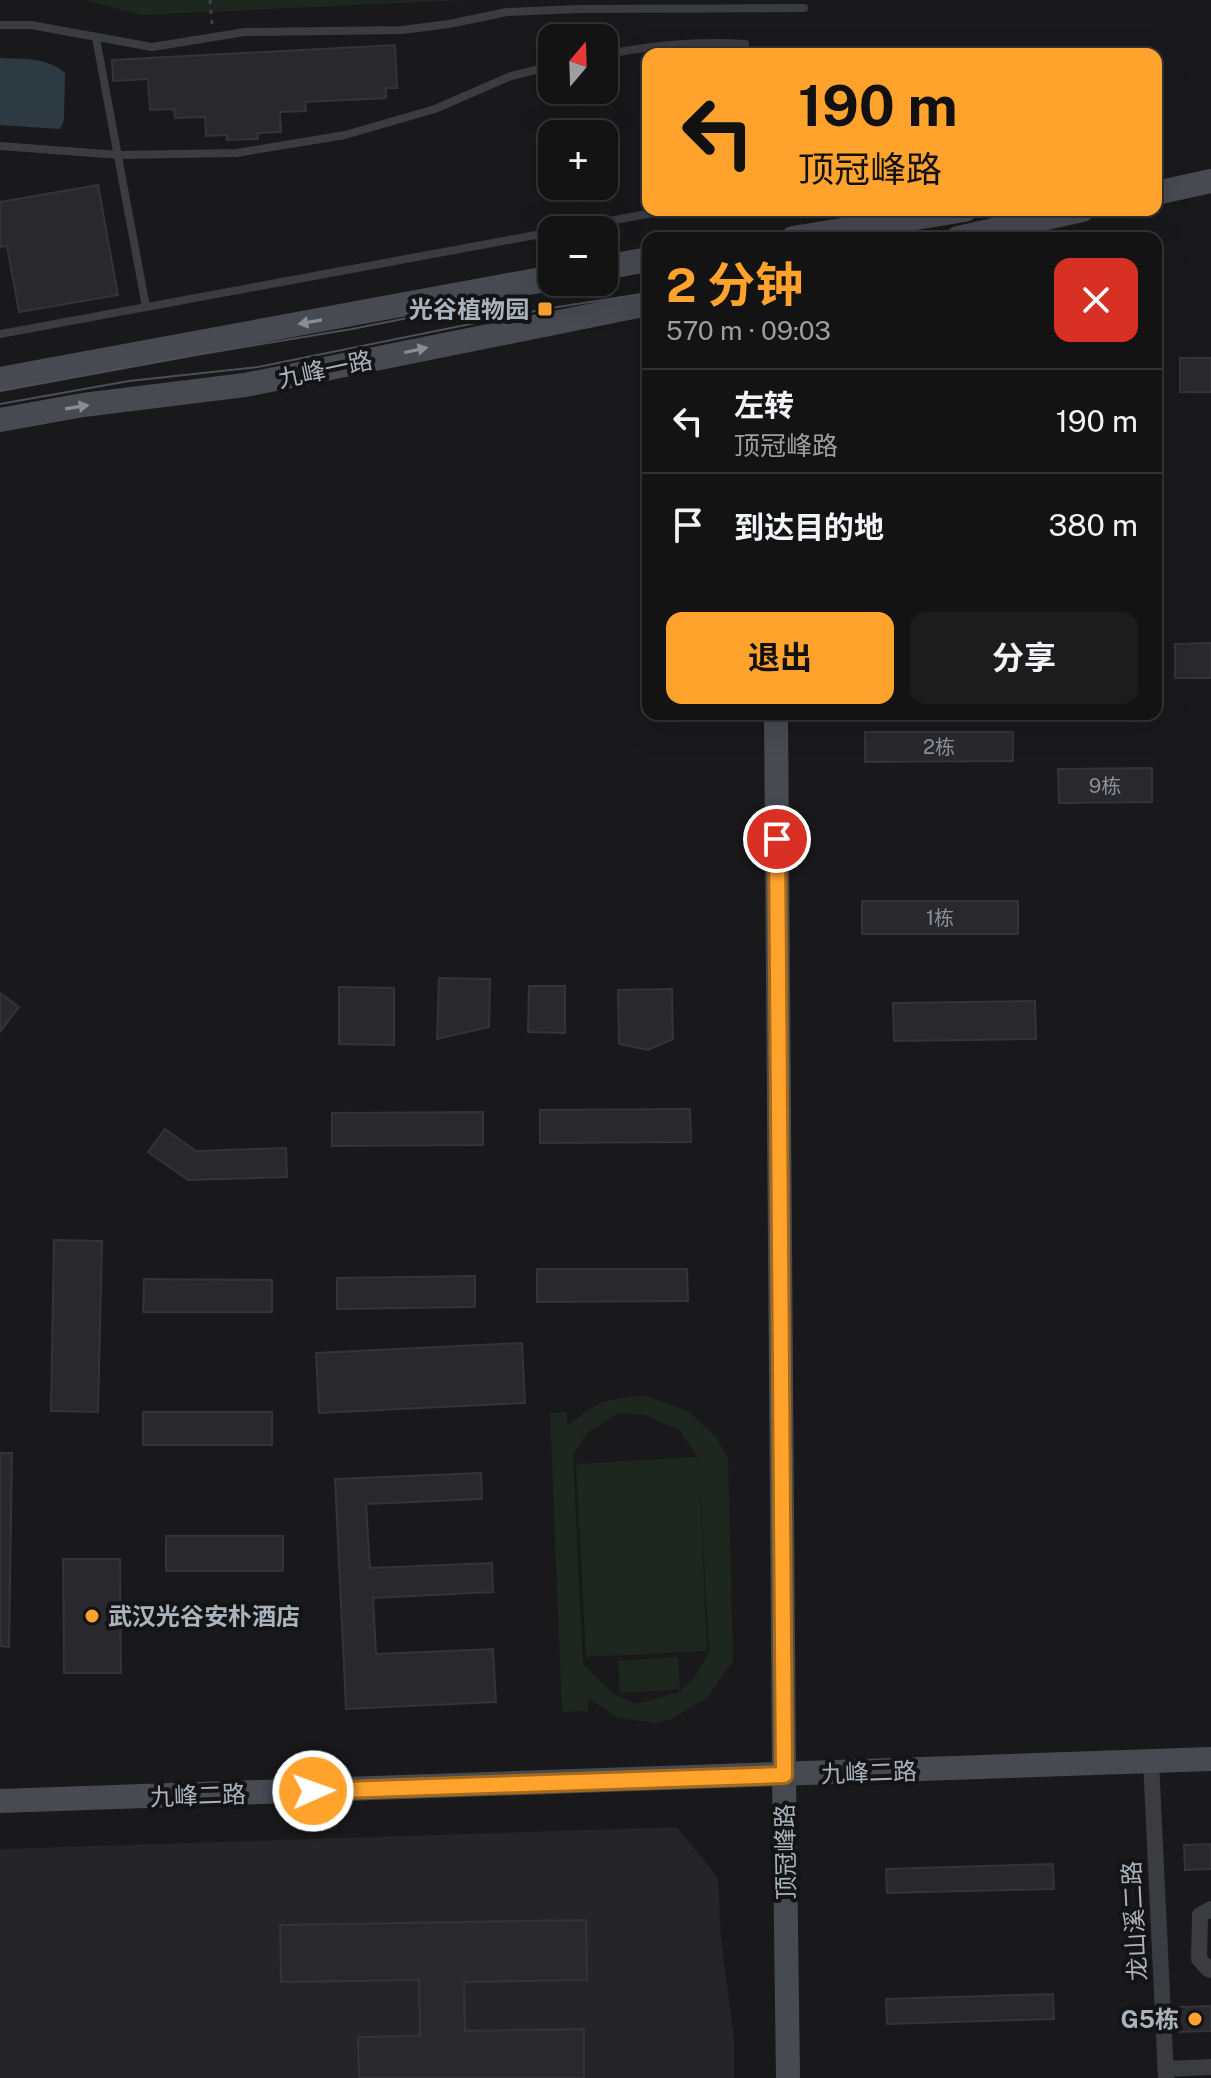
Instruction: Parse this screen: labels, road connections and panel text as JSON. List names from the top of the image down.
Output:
{
  "streets": {
    "street": [
      "九峰一路",
      "九峰二路",
      "顶冠峰路",
      "龙山溪二路"
    ]
  },
  "crossings": [
    ["九峰二路", "顶冠峰路"],
    ["九峰二路", "龙山溪二路"]
  ],
  "places": {
    "transit": ["光谷植物园"],
    "other": ["武汉光谷安朴酒店", "G5栋"]
  },
  "house_numbers": ["2栋", "9栋", "1栋"],
  "north": "top",
  "page": {
    "map_buttons": ["+", "−"],
    "turn": ["190 m", "顶冠峰路"],
    "heading": ["2 分钟", "570 m · 09:03"],
    "list": [
      {
        "name": "左转",
        "note": "顶冠峰路",
        "value": "190 m"
      },
      {
        "name": "到达目的地",
        "value": "380 m"
      }
    ],
    "buttons": ["退出", "分享"]
  }
}
